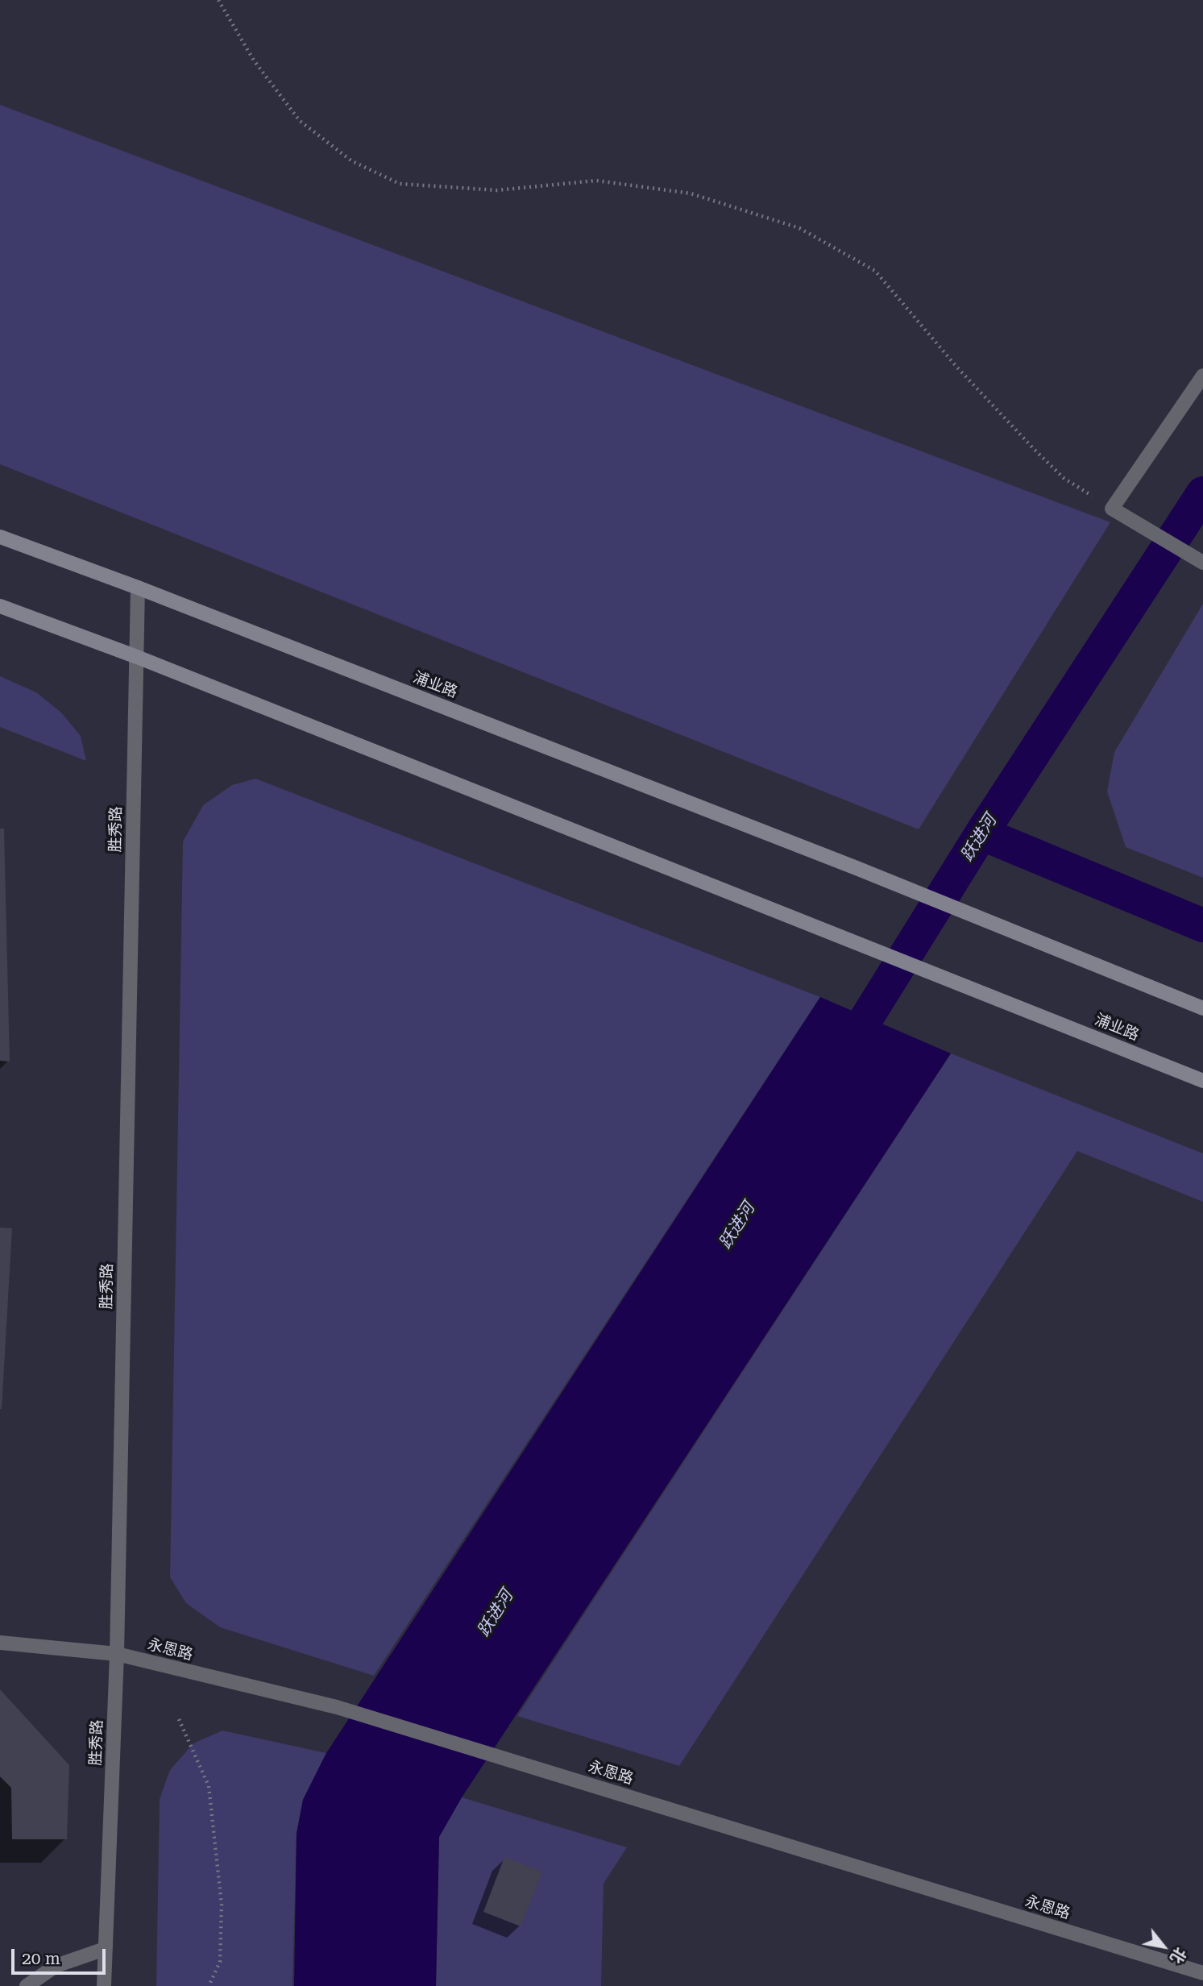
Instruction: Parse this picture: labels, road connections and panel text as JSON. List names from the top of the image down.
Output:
{
  "streets": {
    "street": ["浦业路", "胜秀路", "永恩路"]
  },
  "crossings": [
    ["浦业路", "胜秀路"],
    ["胜秀路", "永恩路"]
  ],
  "water": ["跃进河"],
  "scale_bar": "20 m",
  "north": "bottom right"
}
